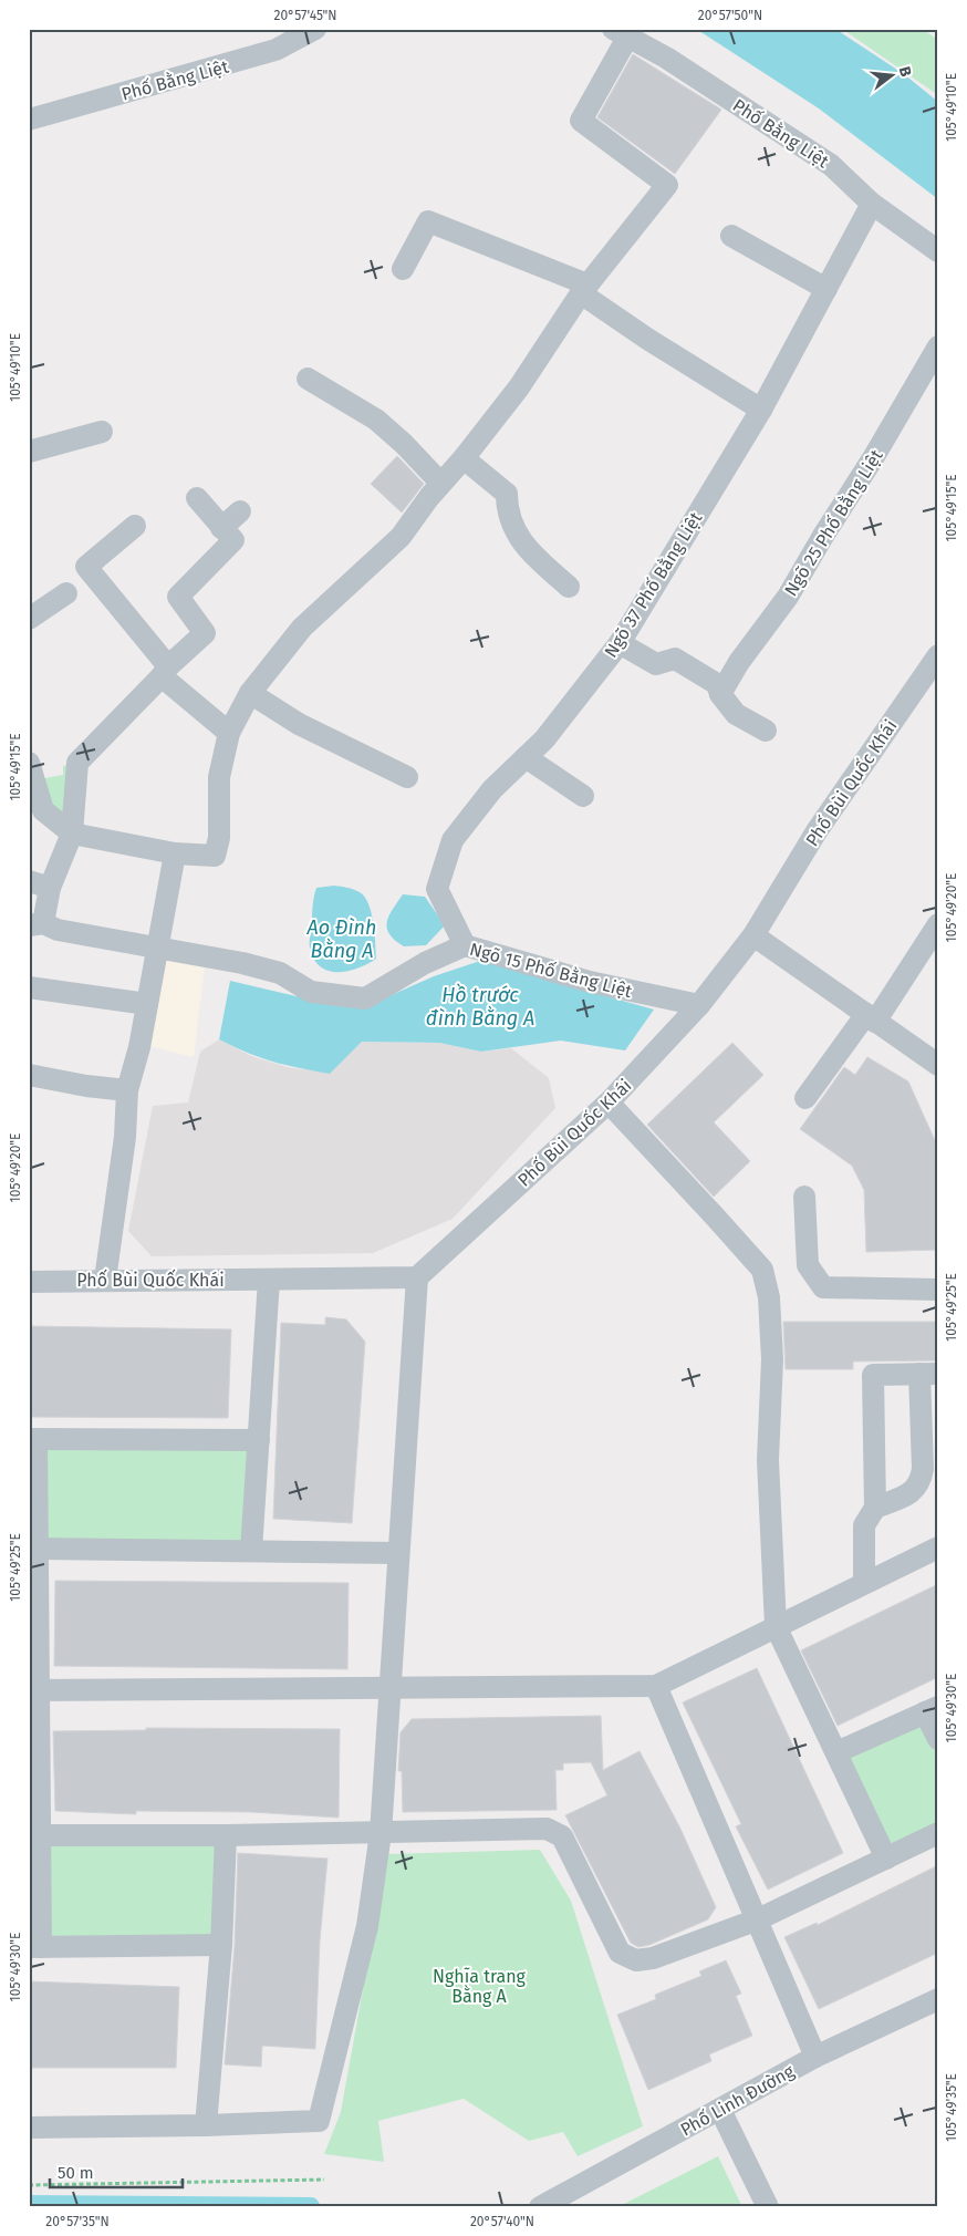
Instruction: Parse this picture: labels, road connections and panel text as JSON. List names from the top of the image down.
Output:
{
  "streets": {
    "street": [
      "Phố Bằng Liệt",
      "Ngõ 25 Phố Bằng Liệt",
      "Ngõ 37 Phố Bằng Liệt",
      "Phố Bùi Quốc Khái",
      "Ngõ 15 Phố Bằng Liệt",
      "Phố Linh Đường"
    ]
  },
  "crossings": [
    ["Phố Bằng Liệt", "Ngõ 37 Phố Bằng Liệt"],
    ["Ngõ 37 Phố Bằng Liệt", "Ngõ 15 Phố Bằng Liệt"],
    ["Phố Bùi Quốc Khái", "Ngõ 15 Phố Bằng Liệt"]
  ],
  "water": ["Ao Đình Bằng A", "Hồ trước đình Bằng A"],
  "parks": ["Nghĩa trang Bằng A"],
  "scale_bar": "50 m",
  "north": "right",
  "coordinates": [
    "20°57'45\"N",
    "20°57'50\"N",
    "105°49'10\"E",
    "105°49'15\"E",
    "105°49'20\"E",
    "105°49'25\"E",
    "105°49'30\"E",
    "105°49'35\"E",
    "20°57'35\"N",
    "20°57'40\"N"
  ]
}
